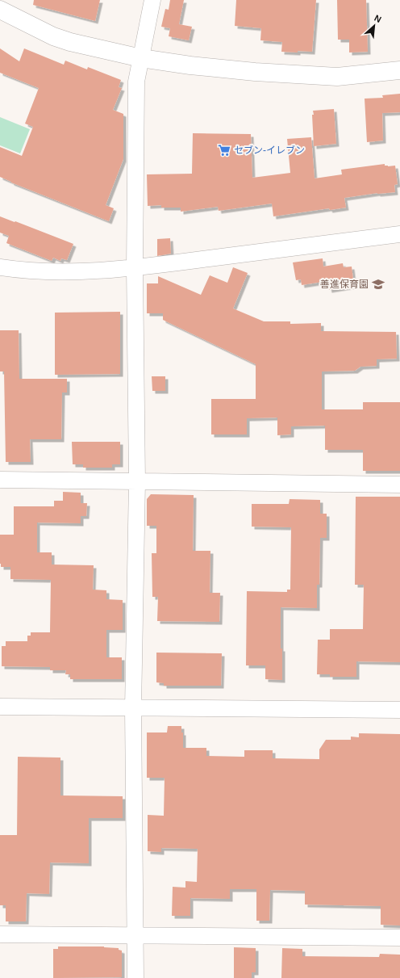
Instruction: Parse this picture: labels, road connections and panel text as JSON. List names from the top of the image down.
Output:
{
  "places": {
    "supermarket": ["セブン-イレブン"],
    "school or university": ["善進保育園"]
  },
  "north": "top right"
}
